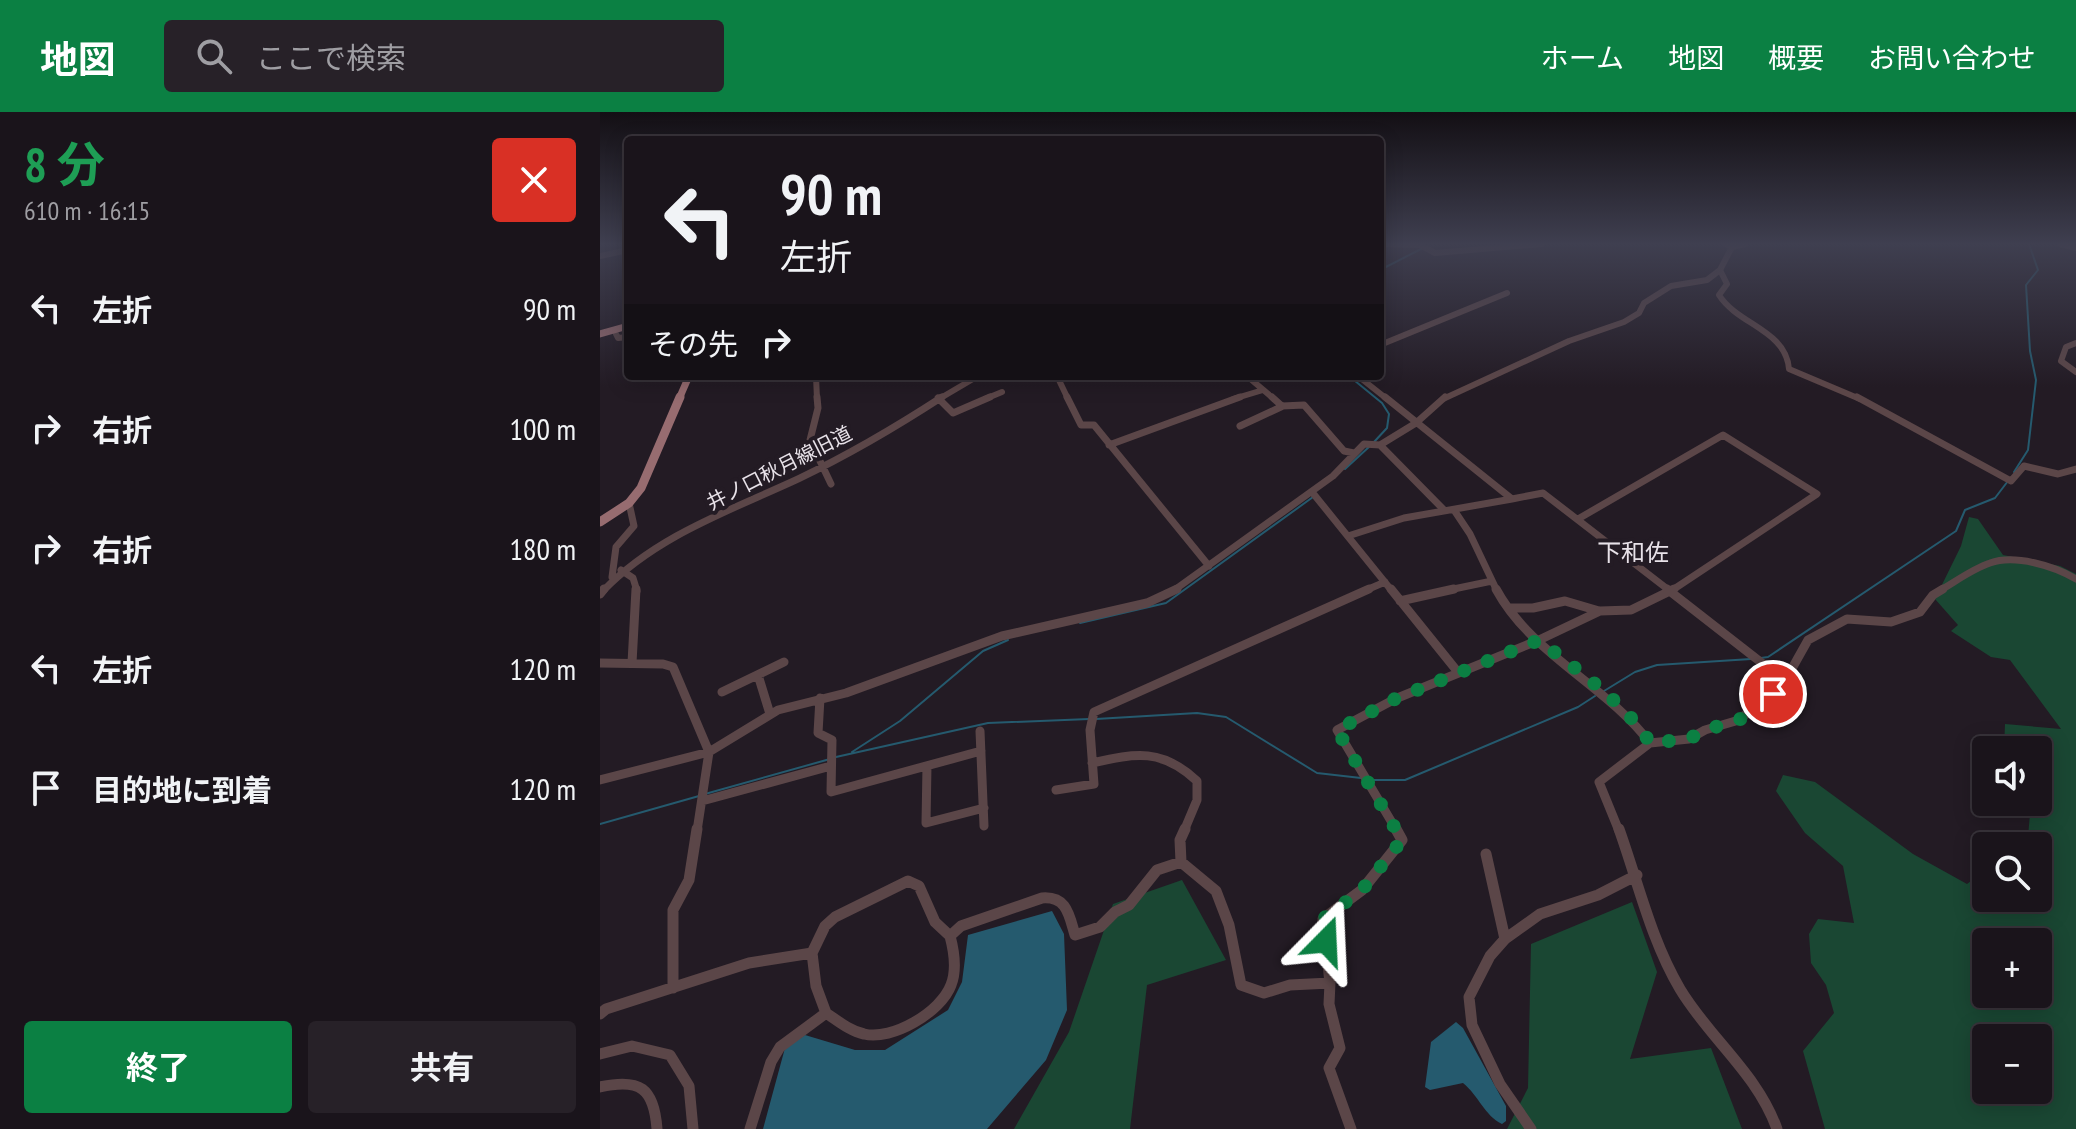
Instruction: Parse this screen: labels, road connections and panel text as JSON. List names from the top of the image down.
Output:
{
  "streets": {
    "street": ["井ノ口秋月線旧道"]
  },
  "districts": ["下和佐"],
  "page": {
    "header": "地図",
    "search": "ここで検索",
    "nav": [
      "ホーム",
      "地図",
      "概要",
      "お問い合わせ"
    ],
    "heading": ["8 分", "610 m · 16:15"],
    "turn": ["90 m", "左折"],
    "list": [
      {
        "name": "左折",
        "value": "90 m"
      },
      {
        "name": "右折",
        "value": "100 m"
      },
      {
        "name": "右折",
        "value": "180 m"
      },
      {
        "name": "左折",
        "value": "120 m"
      },
      {
        "name": "目的地に到着",
        "value": "120 m"
      }
    ],
    "then": "その先",
    "map_buttons": ["+", "−"],
    "buttons": ["終了", "共有"]
  }
}
